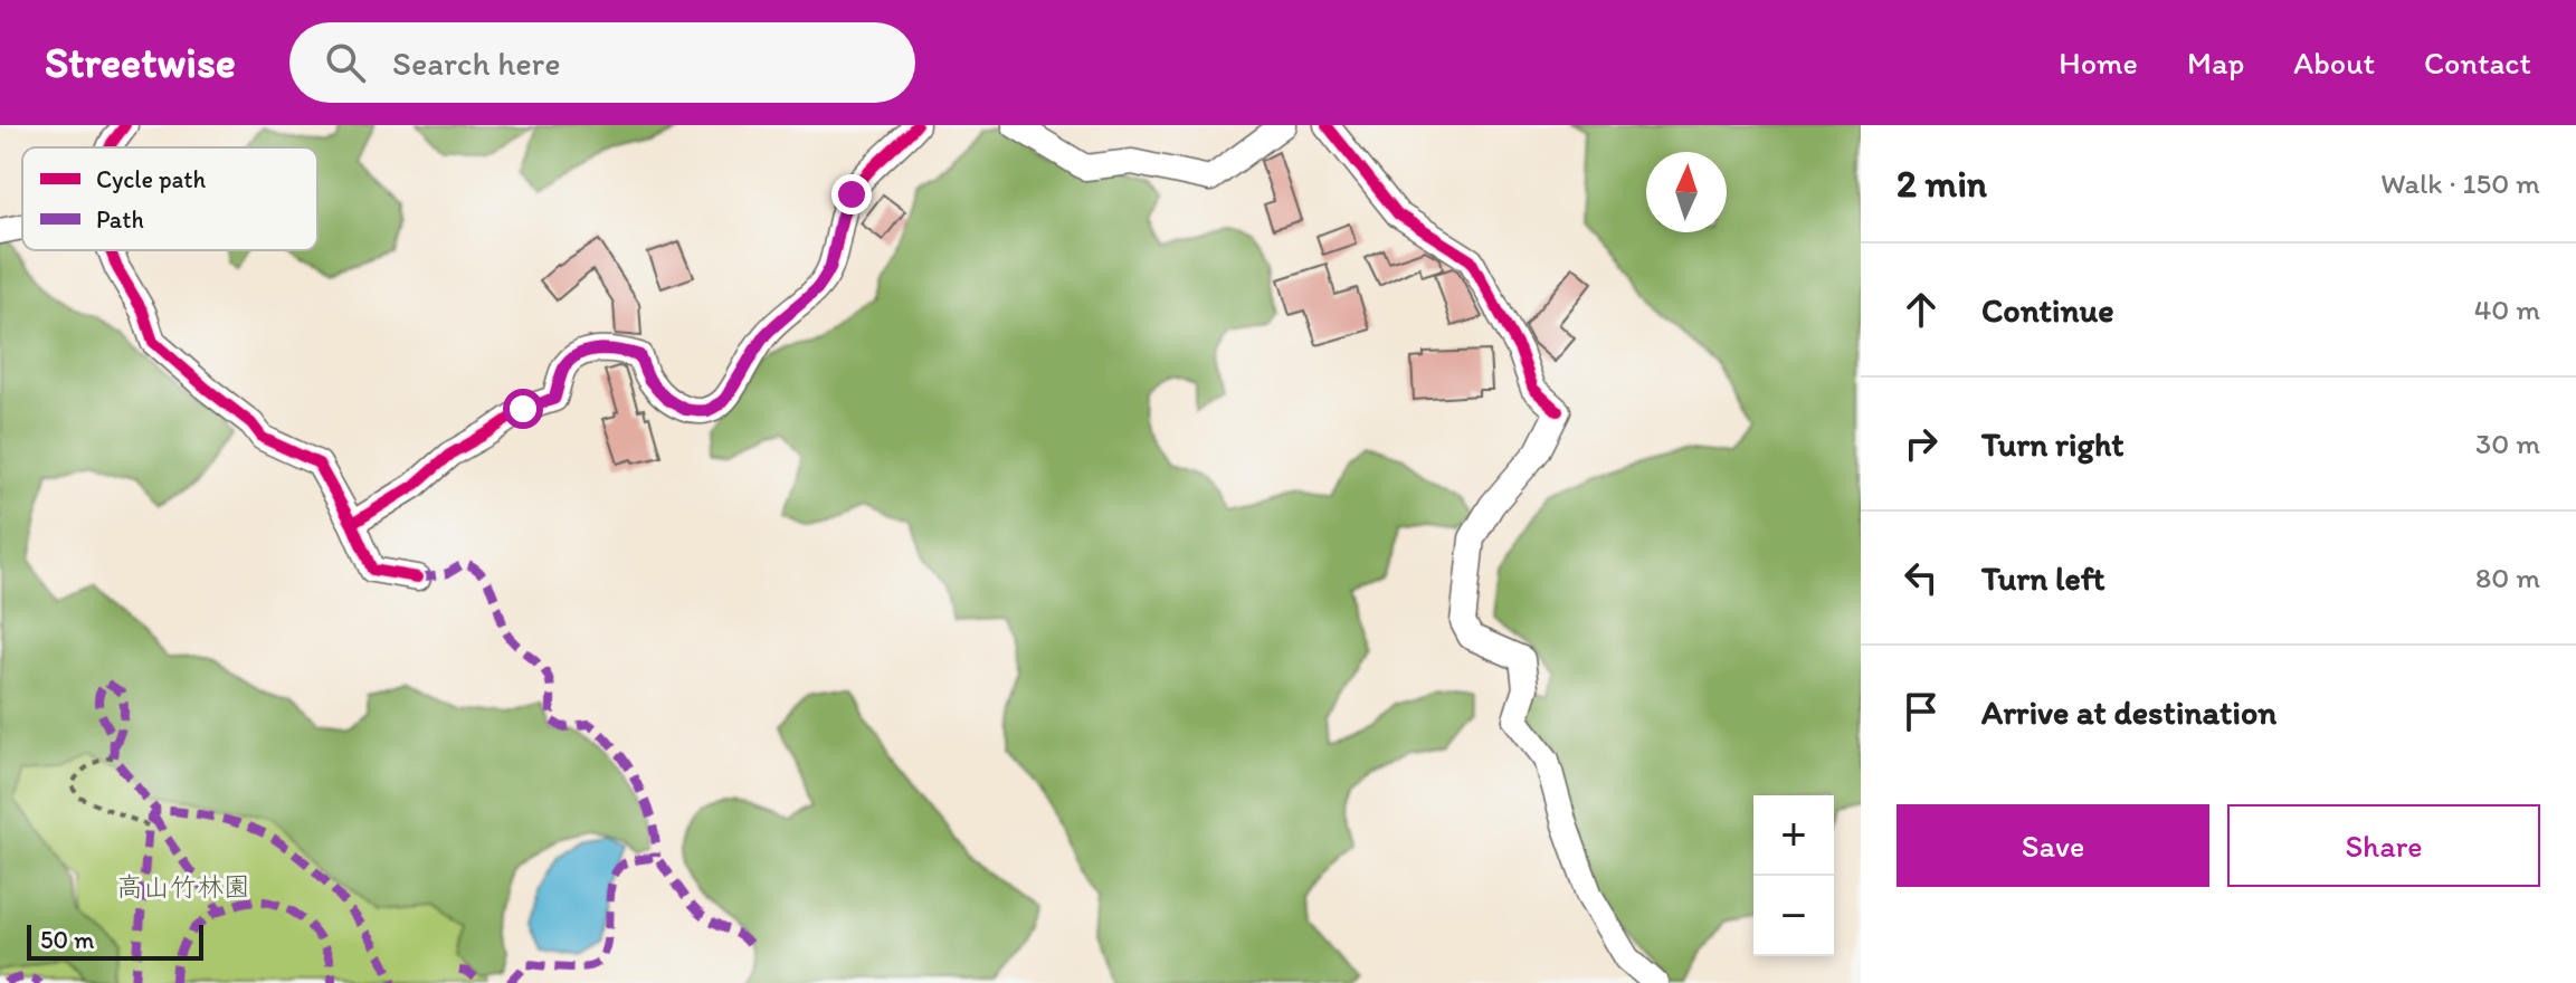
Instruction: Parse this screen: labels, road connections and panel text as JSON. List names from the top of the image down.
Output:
{
  "parks": ["高山竹林園"],
  "legend": ["Cycle path", "Path"],
  "scale_bar": "50 m",
  "north": "top",
  "page": {
    "header": "Streetwise",
    "search": "Search here",
    "nav": [
      "Home",
      "Map",
      "About",
      "Contact"
    ],
    "heading": ["2 min", "Walk · 150 m"],
    "list": [
      ["Continue", "40 m"],
      ["Turn right", "30 m"],
      ["Turn left", "80 m"],
      "Arrive at destination"
    ],
    "buttons": ["Save", "Share"],
    "map_buttons": ["+", "−"],
    "scale": "50 m"
  }
}
